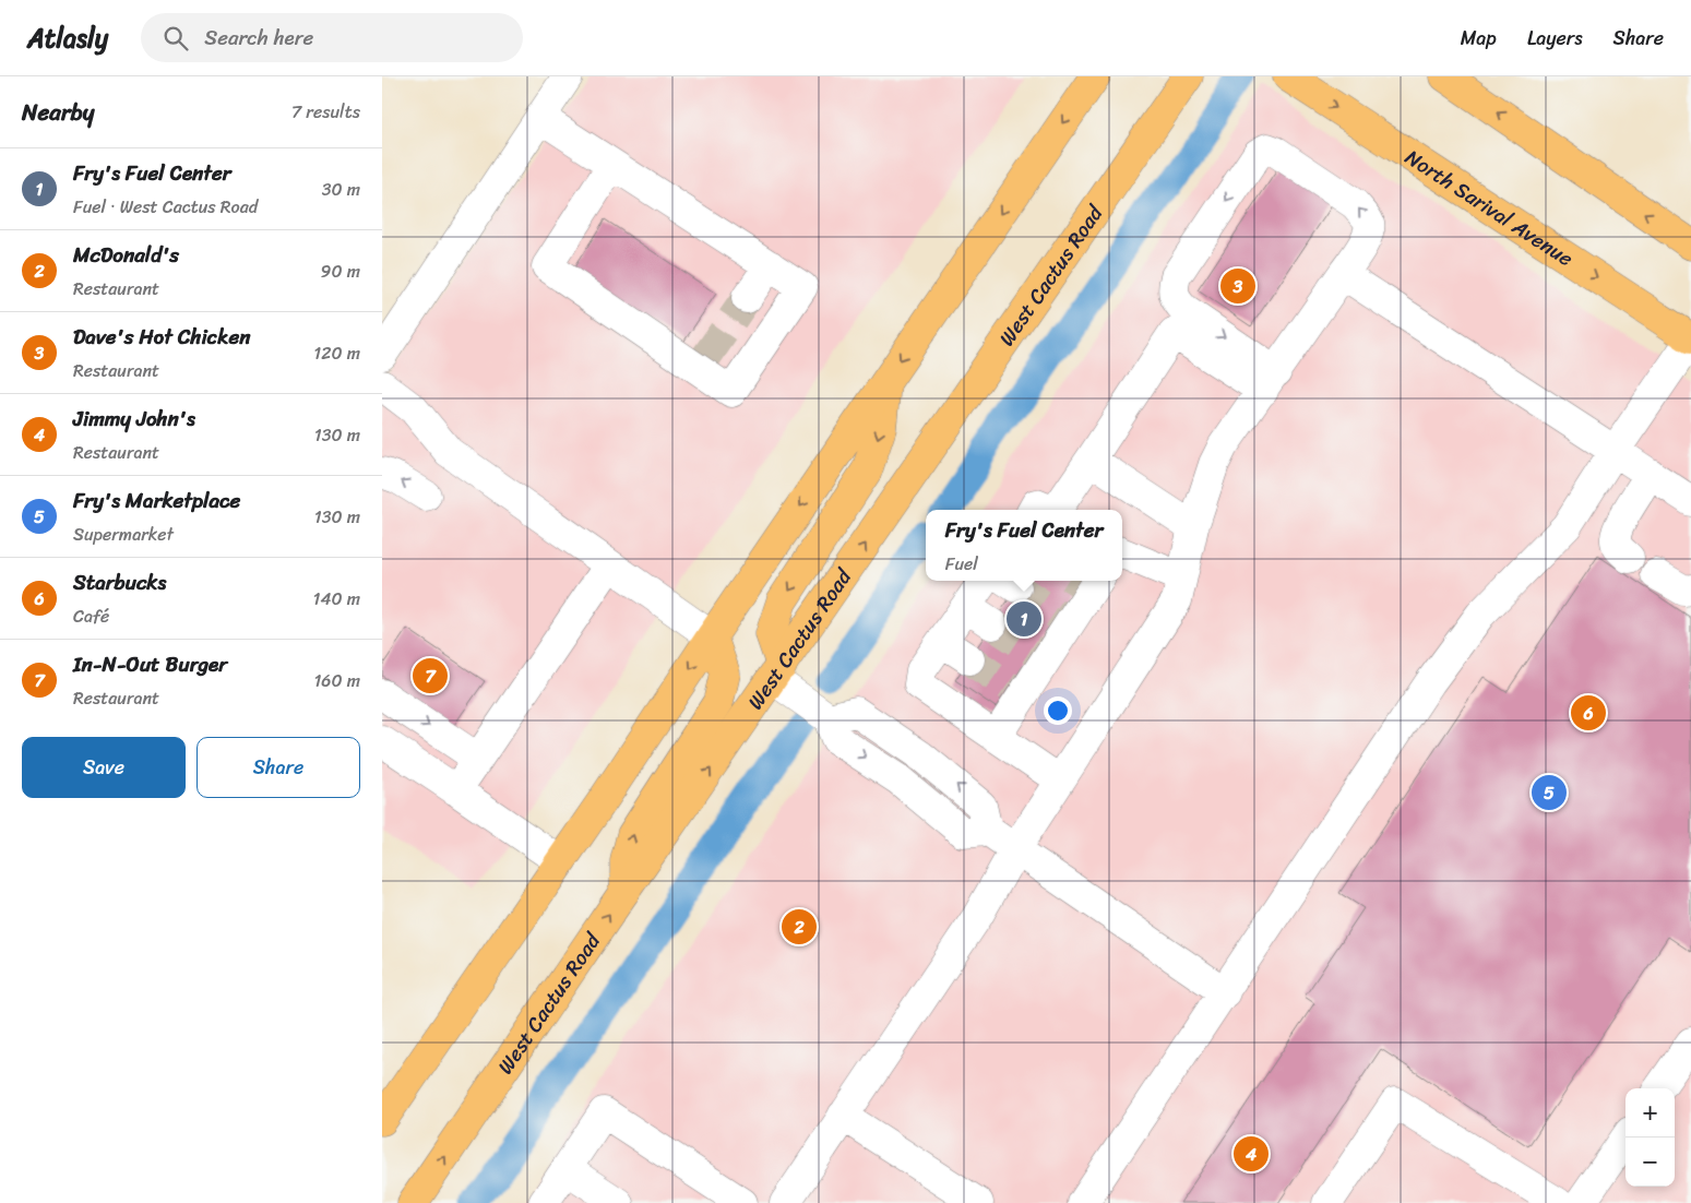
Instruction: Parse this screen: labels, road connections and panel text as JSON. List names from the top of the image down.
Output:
{
  "streets": {
    "main road": ["North Sarival Avenue", "West Cactus Road"]
  },
  "page": {
    "header": "Atlasly",
    "search": "Search here",
    "nav": ["Map", "Layers", "Share"],
    "heading": ["Nearby", "7 results"],
    "list": [
      {
        "mark": "1",
        "name": "Fry's Fuel Center",
        "note": "Fuel · West Cactus Road",
        "value": "30 m"
      },
      {
        "mark": "2",
        "name": "McDonald's",
        "note": "Restaurant",
        "value": "90 m"
      },
      {
        "mark": "3",
        "name": "Dave's Hot Chicken",
        "note": "Restaurant",
        "value": "120 m"
      },
      {
        "mark": "4",
        "name": "Jimmy John's",
        "note": "Restaurant",
        "value": "130 m"
      },
      {
        "mark": "5",
        "name": "Fry's Marketplace",
        "note": "Supermarket",
        "value": "130 m"
      },
      {
        "mark": "6",
        "name": "Starbucks",
        "note": "Café",
        "value": "140 m"
      },
      {
        "mark": "7",
        "name": "In-N-Out Burger",
        "note": "Restaurant",
        "value": "160 m"
      }
    ],
    "pins": [
      "3",
      "1",
      "7",
      "6",
      "5",
      "2",
      "4"
    ],
    "popup": ["Fry's Fuel Center", "Fuel"],
    "buttons": ["Save", "Share"],
    "map_buttons": ["+", "−"]
  }
}
